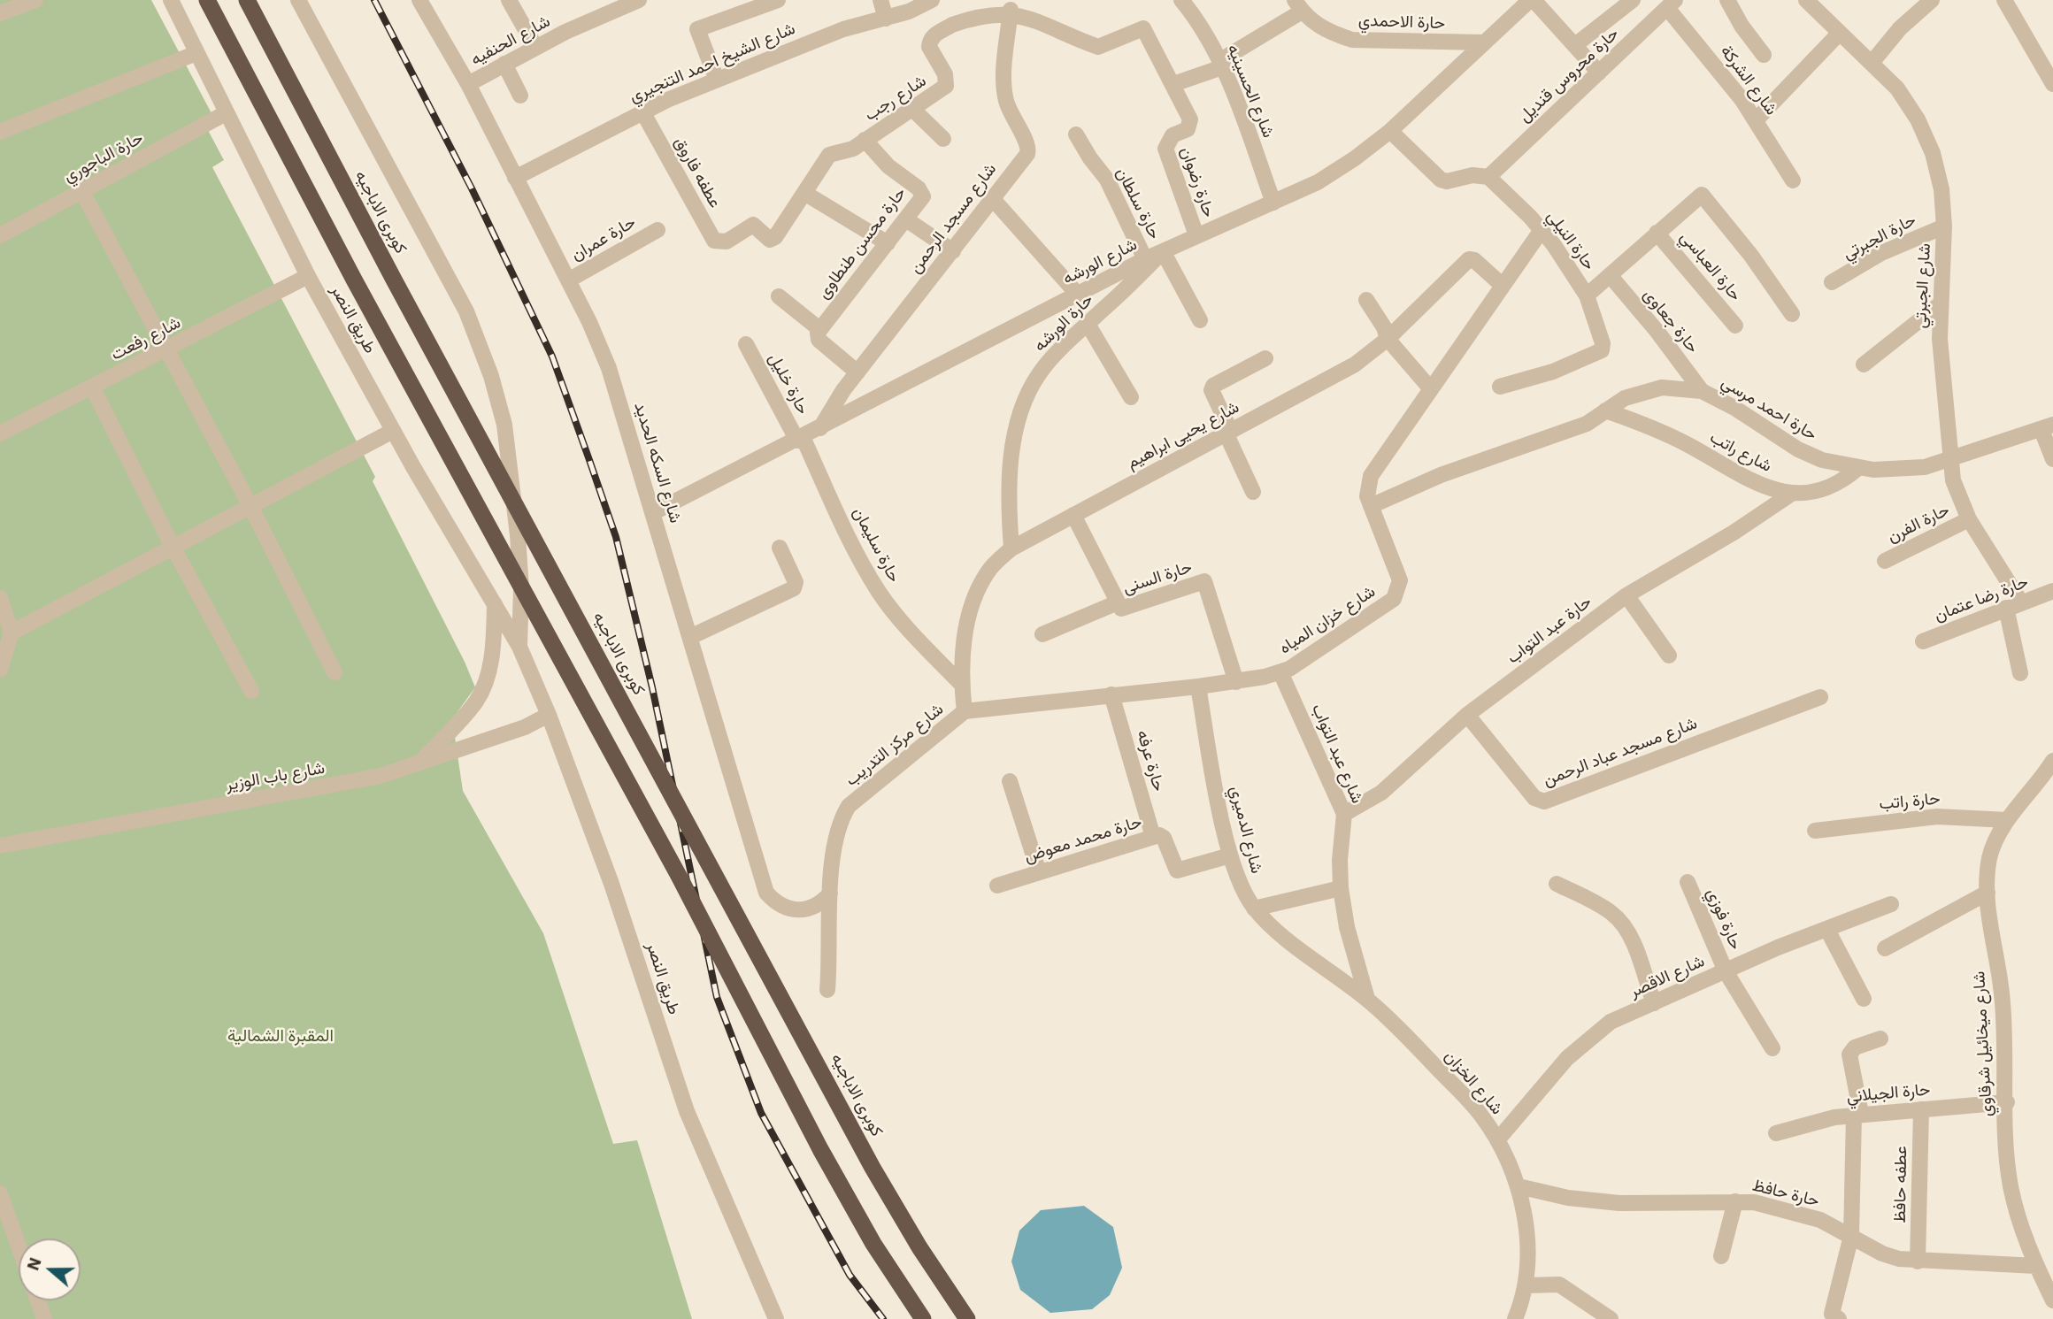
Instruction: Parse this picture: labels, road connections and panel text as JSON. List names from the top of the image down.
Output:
{
  "streets": {
    "highway": ["كوبرى الاباجيه"],
    "street": [
      "حارة الاحمدي",
      "شارع الحنفيه",
      "شارع الشيخ احمد التنجيري",
      "حارة محروس قنديل",
      "شارع الشركة",
      "شارع الحسينيه",
      "شارع رجب",
      "حارة الباجوري",
      "عطفه فاروق",
      "حارة رضوان",
      "حارة سلطان",
      "شارع مسجد الرحمن",
      "حارة الجبرتي",
      "حارة عمران",
      "حارة النيلي",
      "حارة محسن طنطاوى",
      "شارع الورشه",
      "حارة العباسي",
      "شارع الجبرتي",
      "طريق النصر",
      "حارة جعاوى",
      "حارة الورشه",
      "شارع رفعت",
      "حارة خليل",
      "حارة احمد مرسي",
      "شارع يحيى ابراهيم",
      "شارع راتب",
      "شارع السكه الحديد",
      "حارة الفرن",
      "حارة سليمان",
      "حارة السنى",
      "حارة رضا عتمان",
      "شارع خزان المياه",
      "حارة عبد التواب",
      "شارع مركز التدريب",
      "شارع مسجد عباد الرحمن",
      "شارع عبد التواب",
      "حارة عرفه",
      "شارع باب الوزير",
      "حارة راتب",
      "شارع الدميري",
      "حارة محمد معوض",
      "حارة فوزي",
      "شارع الاقصر",
      "شارع ميخائيل شرقاوي",
      "شارع الخزان",
      "حارة الجيلاني",
      "عطفه حافظ",
      "حارة حافظ"
    ]
  },
  "crossings": [
    ["حارة الاحمدي", "شارع الورشه"],
    ["شارع الحنفيه", "شارع السكه الحديد"],
    ["شارع الشيخ احمد التنجيري", "عطفه فاروق"],
    ["شارع الشيخ احمد التنجيري", "شارع السكه الحديد"],
    ["حارة محروس قنديل", "شارع الشركة"],
    ["حارة محروس قنديل", "حارة النيلي"],
    ["شارع الحسينيه", "شارع الورشه"],
    ["شارع رجب", "عطفه فاروق"],
    ["شارع رجب", "حارة رضوان"],
    ["شارع رجب", "شارع مسجد الرحمن"],
    ["شارع رجب", "حارة محسن طنطاوى"],
    ["حارة الباجوري", "طريق النصر"],
    ["حارة رضوان", "شارع الورشه"],
    ["حارة سلطان", "شارع الورشه"],
    ["شارع مسجد الرحمن", "شارع الورشه"],
    ["حارة الجبرتي", "شارع الجبرتي"],
    ["حارة عمران", "شارع السكه الحديد"],
    ["حارة النيلي", "شارع خزان المياه"],
    ["شارع الورشه", "حارة الورشه"],
    ["شارع الورشه", "حارة خليل"],
    ["شارع الورشه", "شارع السكه الحديد"],
    ["شارع الورشه", "حارة سليمان"],
    ["شارع الجبرتي", "حارة احمد مرسي"],
    ["شارع الجبرتي", "حارة الفرن"],
    ["شارع الجبرتي", "حارة رضا عتمان"],
    ["طريق النصر", "شارع رفعت"],
    ["طريق النصر", "شارع باب الوزير"],
    ["حارة جعاوى", "حارة احمد مرسي"],
    ["حارة الورشه", "شارع يحيى ابراهيم"],
    ["حارة خليل", "حارة سليمان"],
    ["حارة احمد مرسي", "شارع راتب"],
    ["حارة احمد مرسي", "شارع خزان المياه"],
    ["شارع يحيى ابراهيم", "حارة سليمان"],
    ["شارع يحيى ابراهيم", "حارة السنى"],
    ["شارع يحيى ابراهيم", "شارع خزان المياه"],
    ["شارع يحيى ابراهيم", "شارع مركز التدريب"],
    ["شارع راتب", "حارة عبد التواب"],
    ["شارع السكه الحديد", "شارع مركز التدريب"],
    ["حارة السنى", "شارع خزان المياه"],
    ["شارع خزان المياه", "شارع مركز التدريب"],
    ["شارع خزان المياه", "شارع عبد التواب"],
    ["شارع خزان المياه", "حارة عرفه"],
    ["شارع خزان المياه", "شارع الدميري"],
    ["حارة عبد التواب", "شارع مسجد عباد الرحمن"],
    ["حارة عبد التواب", "شارع عبد التواب"],
    ["شارع عبد التواب", "شارع الدميري"],
    ["شارع عبد التواب", "شارع الخزان"],
    ["حارة عرفه", "حارة محمد معوض"],
    ["حارة راتب", "شارع ميخائيل شرقاوي"],
    ["شارع الدميري", "حارة محمد معوض"],
    ["شارع الدميري", "شارع الخزان"],
    ["حارة فوزي", "شارع الاقصر"],
    ["شارع الاقصر", "شارع الخزان"],
    ["شارع ميخائيل شرقاوي", "حارة الجيلاني"],
    ["شارع ميخائيل شرقاوي", "حارة حافظ"],
    ["شارع الخزان", "حارة حافظ"],
    ["حارة الجيلاني", "عطفه حافظ"],
    ["عطفه حافظ", "حارة حافظ"]
  ],
  "parks": ["المقبرة الشمالية"],
  "north": "left"
}
